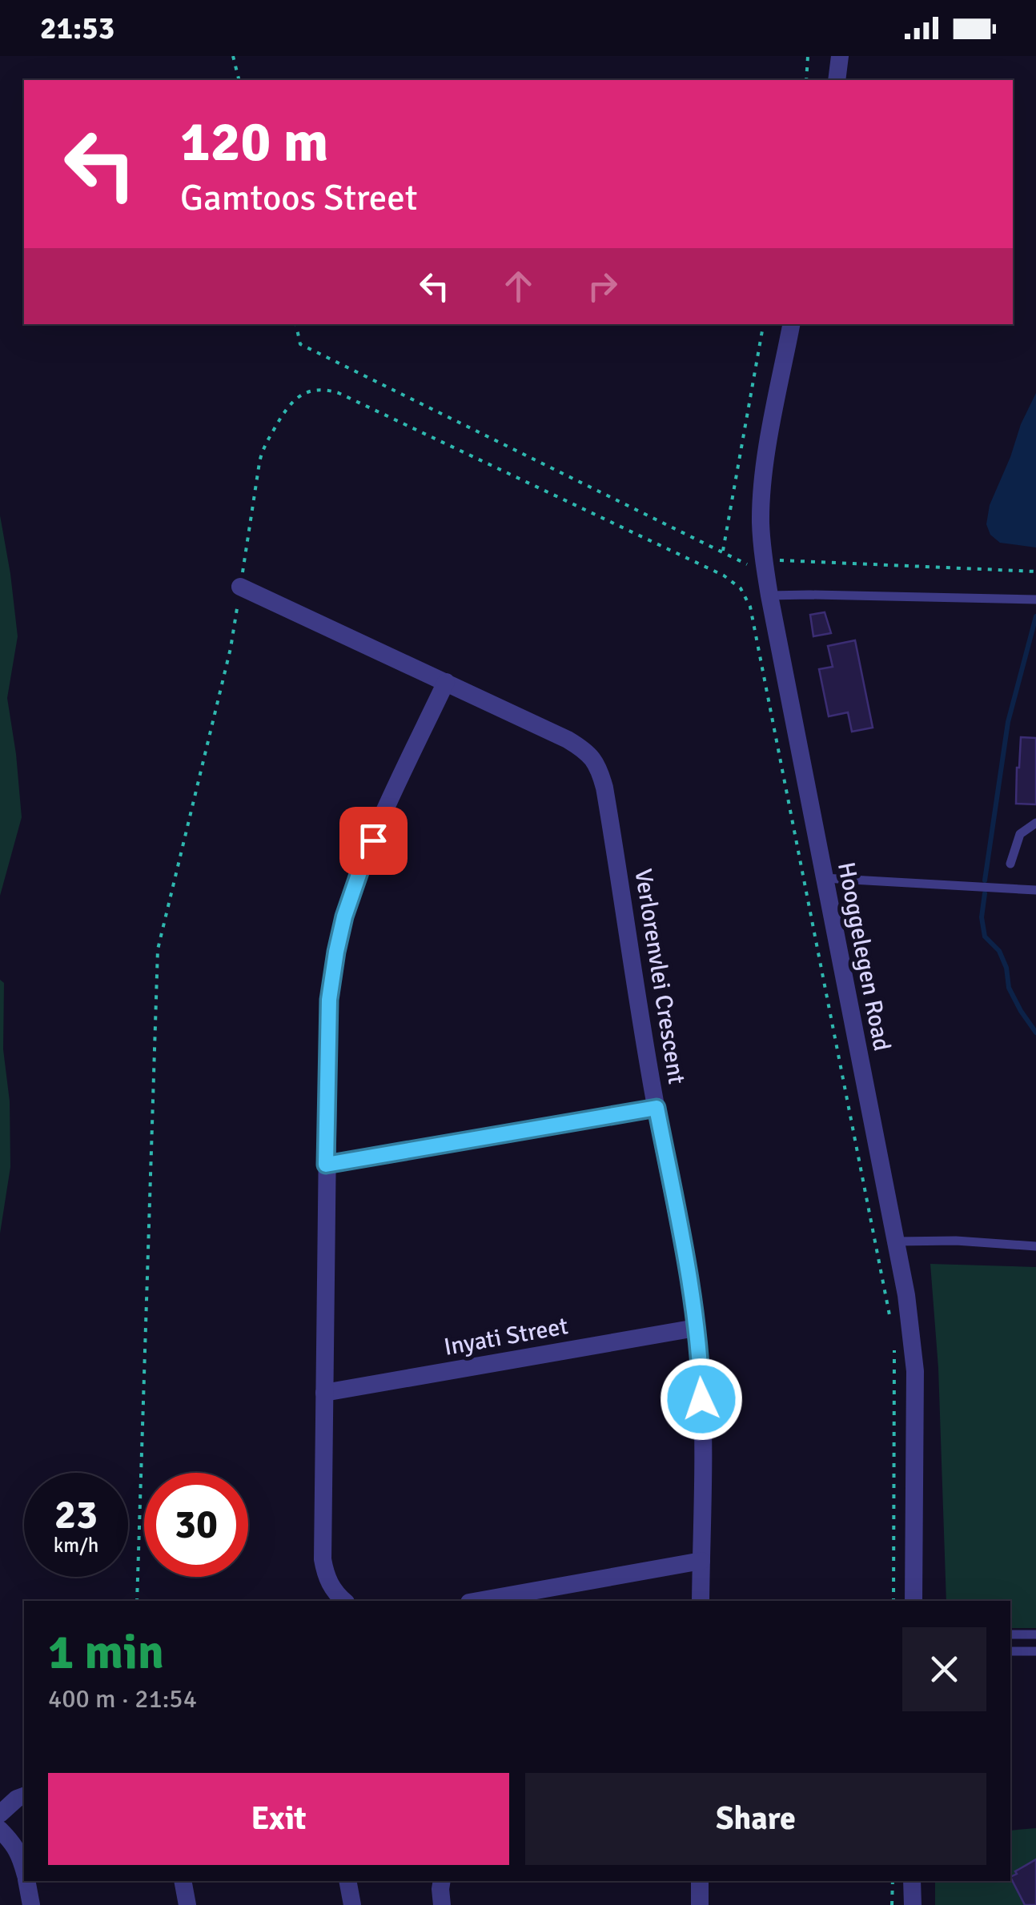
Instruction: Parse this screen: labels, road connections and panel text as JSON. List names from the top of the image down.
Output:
{
  "streets": {
    "street": ["Hooggelegen Road", "Verlorenvlei Crescent", "Inyati Street"]
  },
  "crossings": [
    ["Verlorenvlei Crescent", "Inyati Street"]
  ],
  "page": {
    "status": "21:53",
    "turn": ["120 m", "Gamtoos Street"],
    "speed": "23 km/h",
    "limit": "30",
    "heading": ["1 min", "400 m · 21:54"],
    "buttons": ["Exit", "Share"]
  }
}
